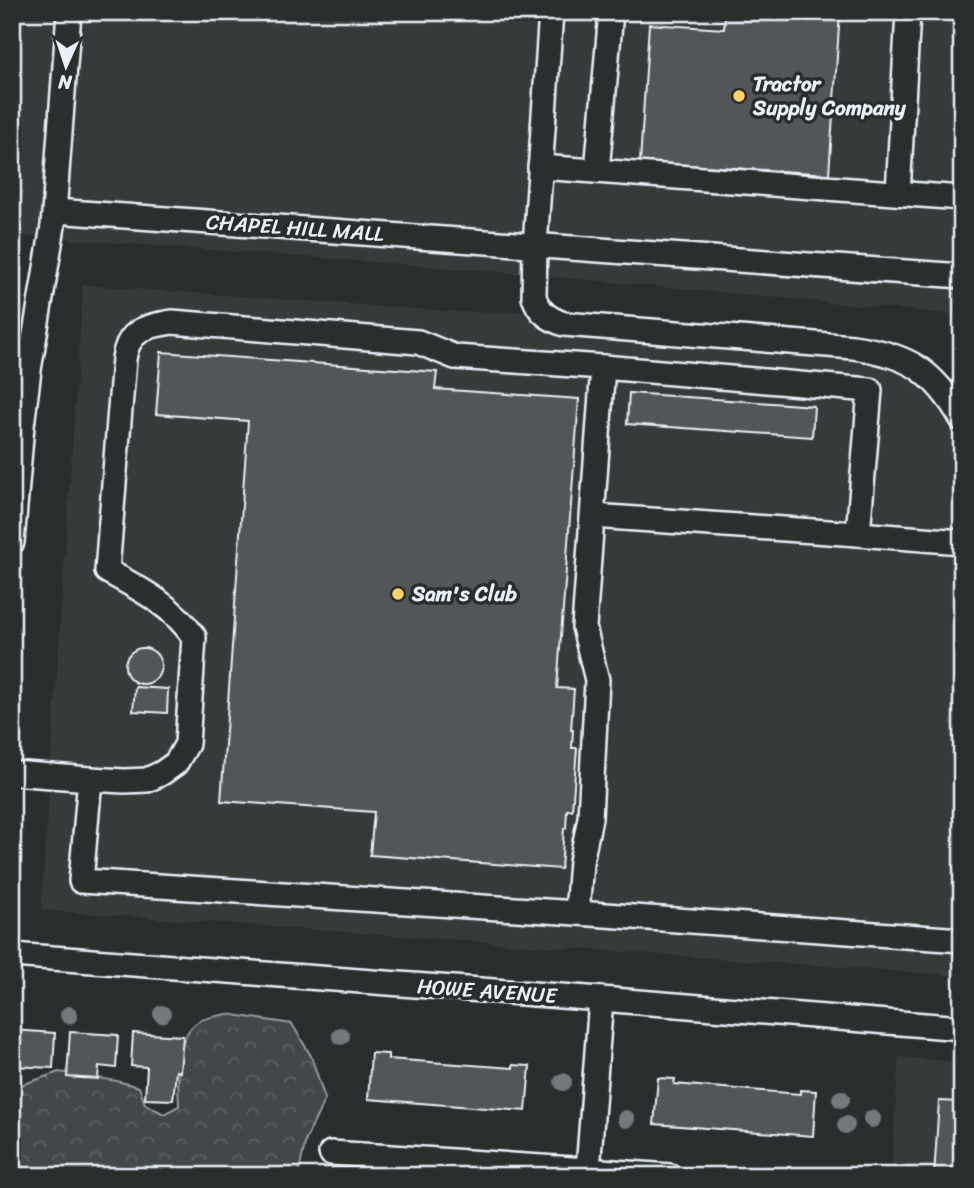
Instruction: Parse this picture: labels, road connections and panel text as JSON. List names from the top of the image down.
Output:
{
  "streets": {
    "street": ["CHAPEL HILL MALL", "HOWE AVENUE"]
  },
  "places": ["Tractor Supply Company", "Sam's Club"],
  "north": "bottom"
}
